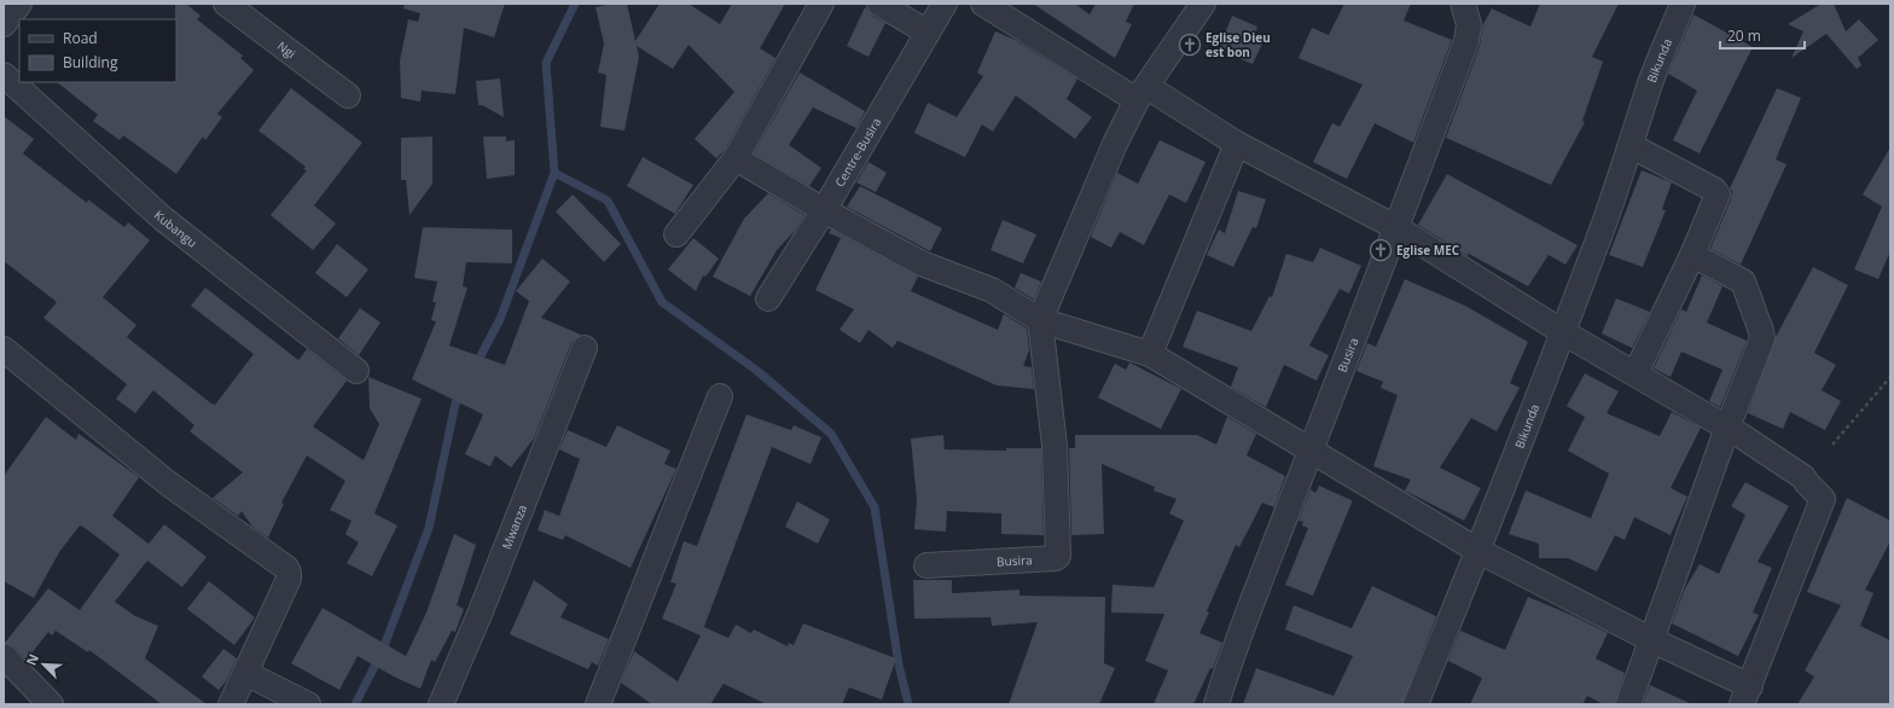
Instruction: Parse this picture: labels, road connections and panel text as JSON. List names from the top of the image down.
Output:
{
  "streets": {
    "street": [
      "Ngi",
      "Bikunda",
      "Centre-Busira",
      "Kubangu",
      "Busira",
      "Mwanza"
    ]
  },
  "places": {
    "church": ["Eglise Dieu est bon", "Eglise MEC"]
  },
  "legend": ["Road", "Building"],
  "scale_bar": "20 m",
  "north": "top left"
}
